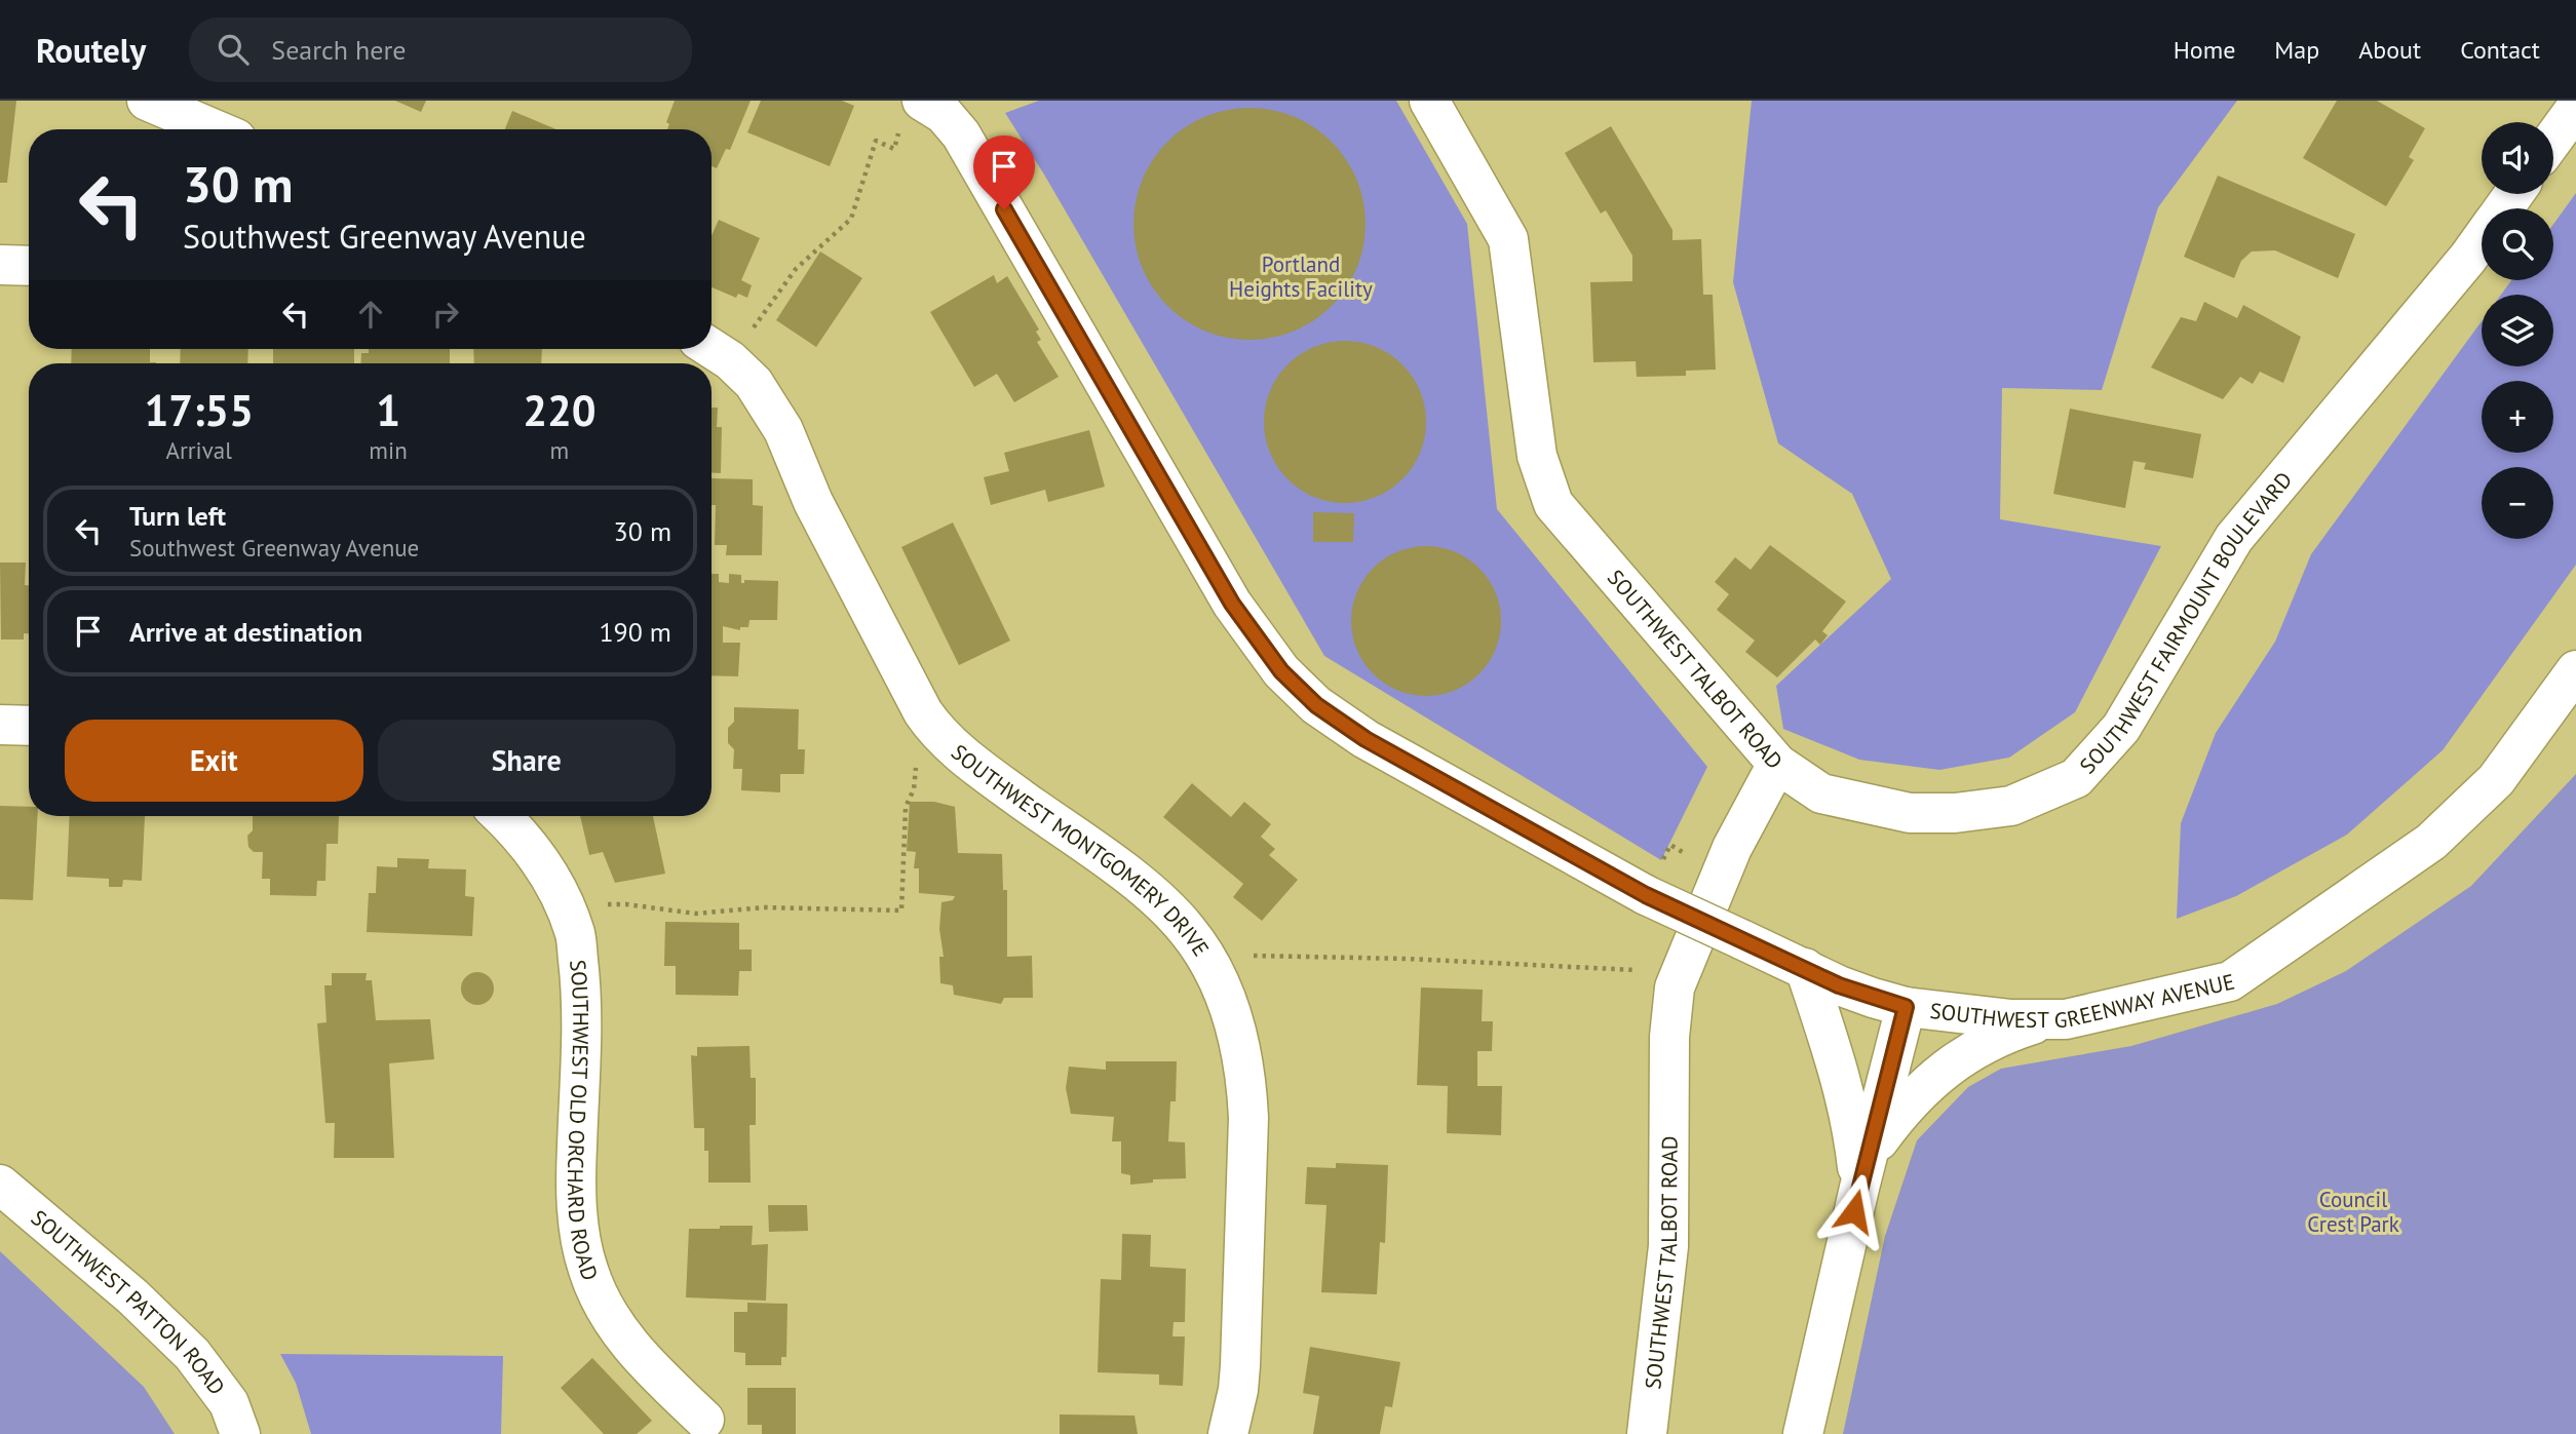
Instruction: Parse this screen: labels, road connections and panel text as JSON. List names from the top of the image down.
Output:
{
  "streets": {
    "street": [
      "SOUTHWEST FAIRMOUNT BOULEVARD",
      "SOUTHWEST TALBOT ROAD",
      "SOUTHWEST MONTGOMERY DRIVE",
      "SOUTHWEST GREENWAY AVENUE",
      "SOUTHWEST OLD ORCHARD ROAD",
      "SOUTHWEST PATTON ROAD"
    ]
  },
  "crossings": [
    ["SOUTHWEST FAIRMOUNT BOULEVARD", "SOUTHWEST TALBOT ROAD"]
  ],
  "parks": ["Portland Heights Facility", "Council Crest Park"],
  "page": {
    "header": "Routely",
    "search": "Search here",
    "nav": [
      "Home",
      "Map",
      "About",
      "Contact"
    ],
    "map_buttons": ["+", "−"],
    "turn": ["30 m", "Southwest Greenway Avenue"],
    "eta": [
      "17:55",
      "Arrival",
      "1",
      "min",
      "220",
      "m"
    ],
    "list": [
      {
        "name": "Turn left",
        "note": "Southwest Greenway Avenue",
        "value": "30 m"
      },
      {
        "name": "Arrive at destination",
        "value": "190 m"
      }
    ],
    "buttons": ["Exit", "Share"]
  }
}
